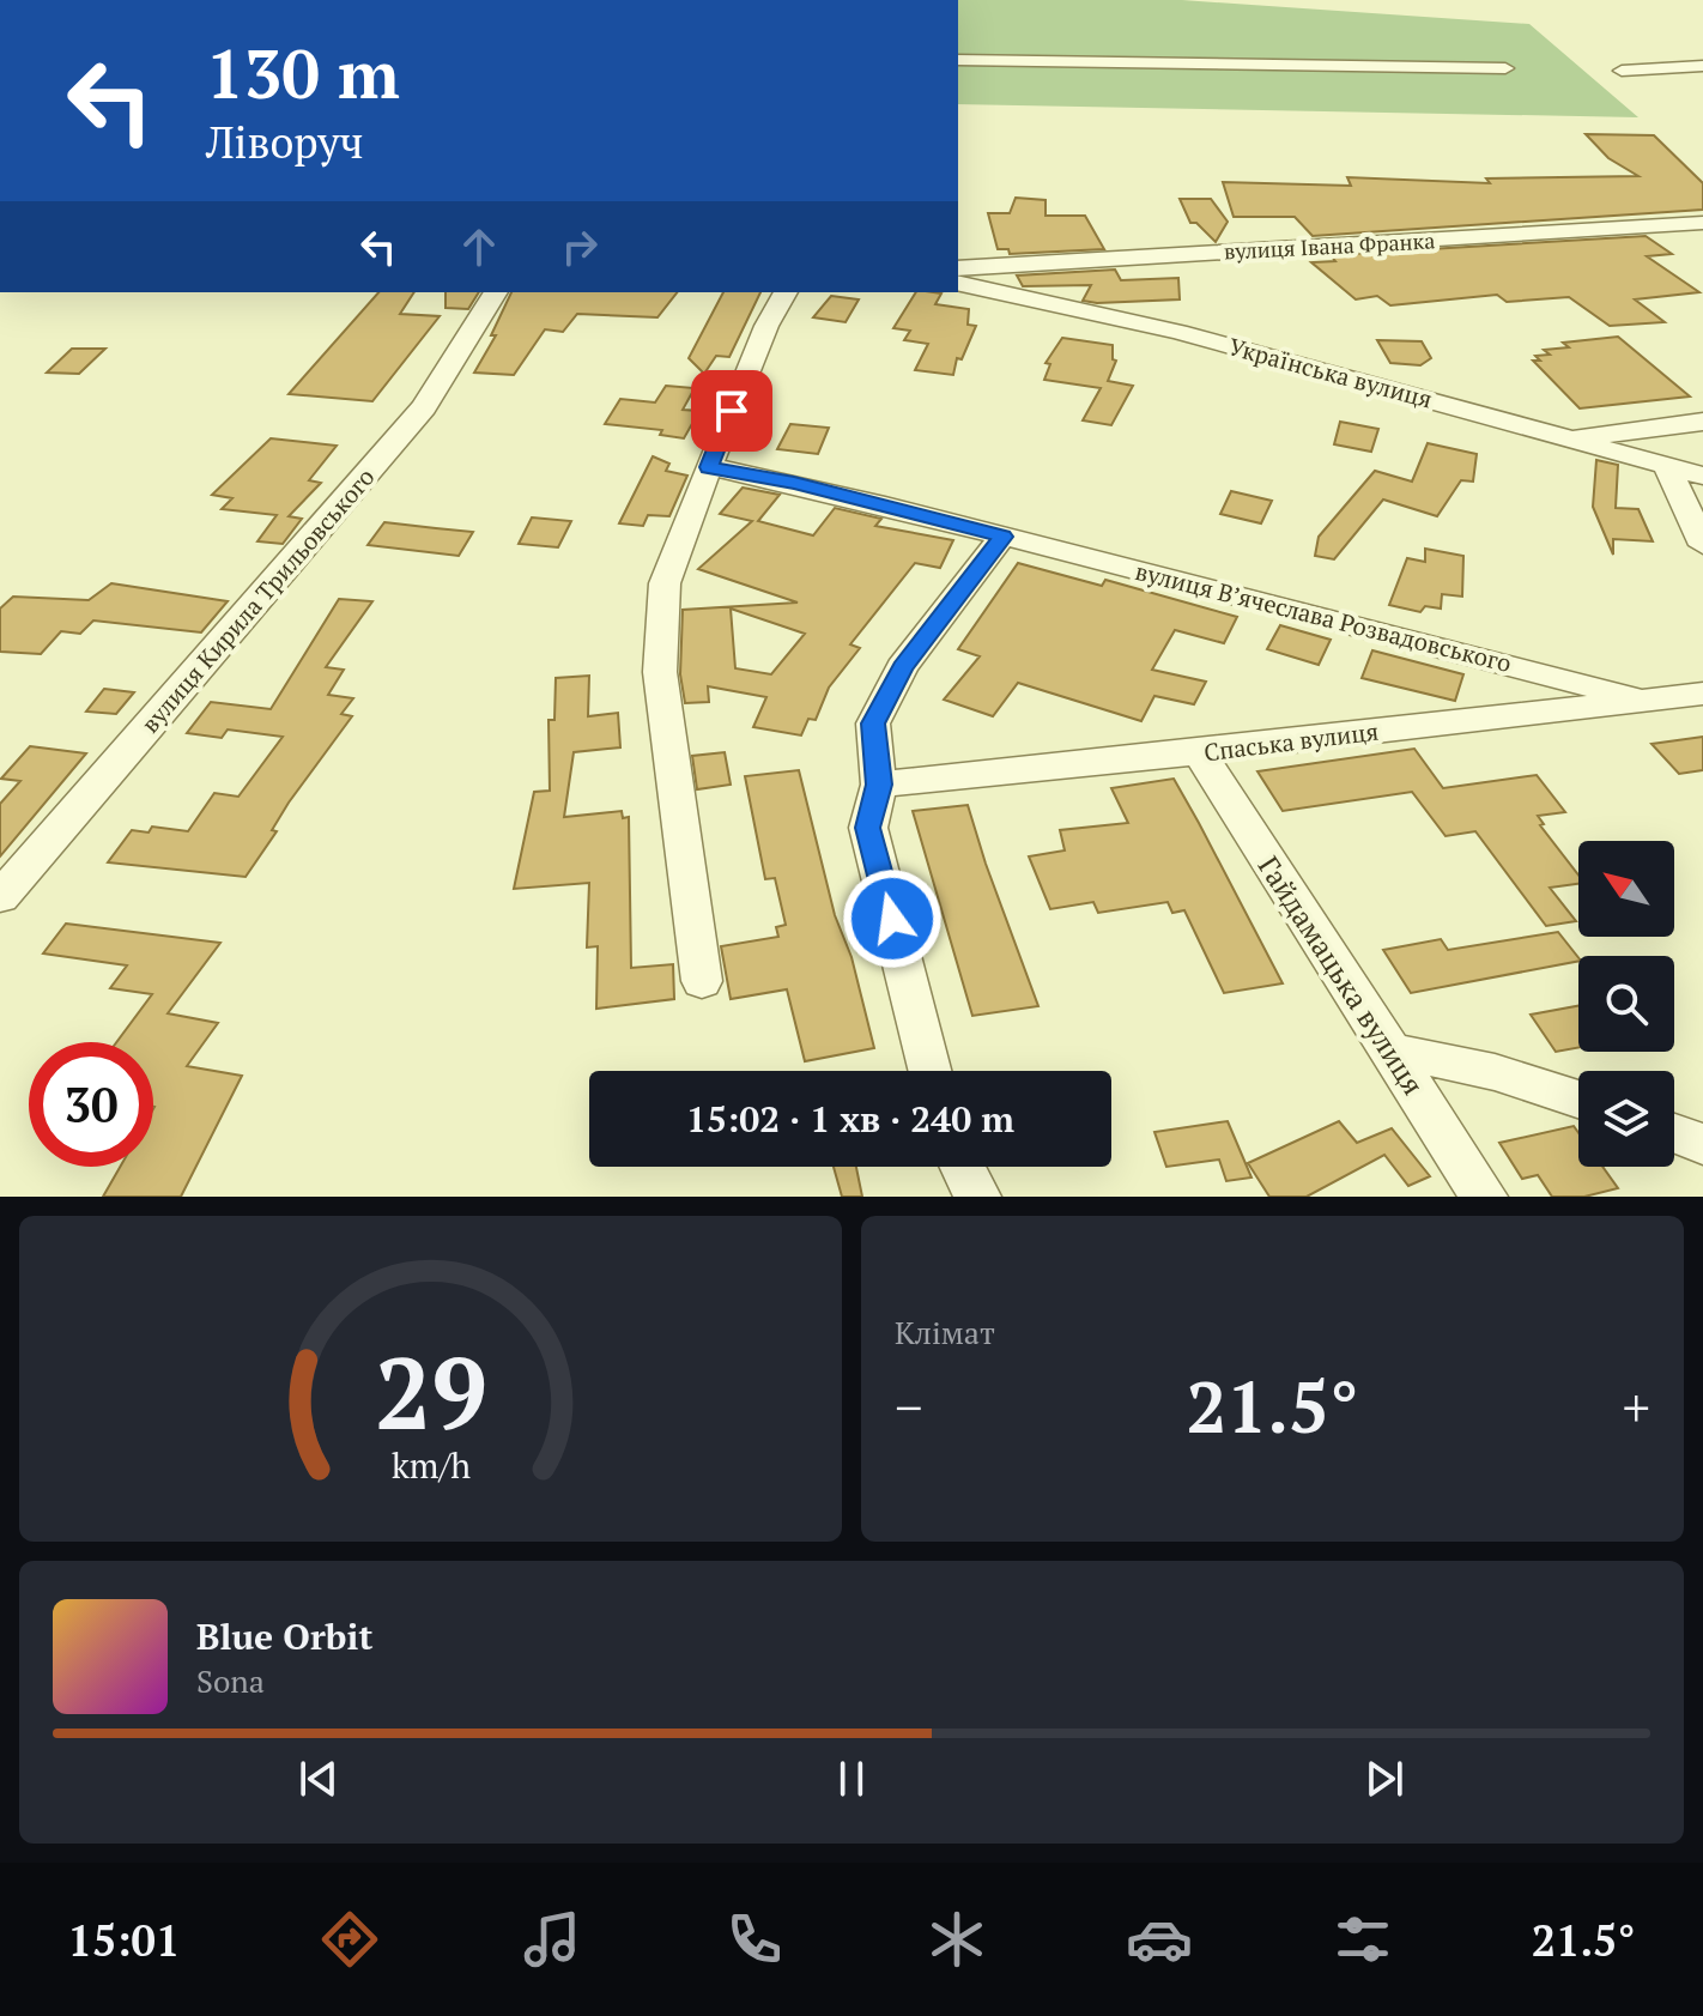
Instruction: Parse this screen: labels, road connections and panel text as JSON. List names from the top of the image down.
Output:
{
  "streets": {
    "street": [
      "вулиця Івана Франка",
      "Українська вулиця",
      "вулиця Кирила Трильовського",
      "вулиця Вʼячеслава Розвадовського",
      "Спаська вулиця",
      "Гайдамацька вулиця"
    ]
  },
  "crossings": [
    ["вулиця Вʼячеслава Розвадовського", "Спаська вулиця"],
    ["Спаська вулиця", "Гайдамацька вулиця"]
  ],
  "north": "top left",
  "page": {
    "turn": ["130 m", "Ліворуч"],
    "limit": "30",
    "trip": "15:02 · 1 хв · 240 m",
    "tile": "Клімат",
    "heat": ["−", "21.5°", "+"],
    "song": ["Blue Orbit", "Sona"],
    "tabs": ["15:01", "21.5°"],
    "gauge": ["29", "km/h"]
  }
}
